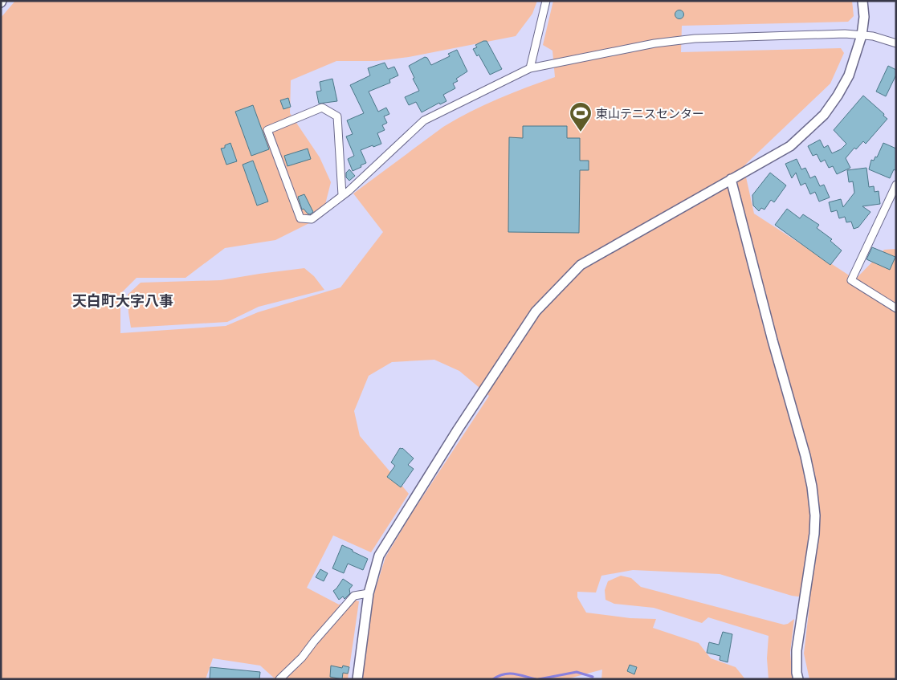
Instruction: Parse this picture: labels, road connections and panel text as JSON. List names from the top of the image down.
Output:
{
  "districts": ["天白町大字八事"],
  "places": {
    "sports": ["東山テニスセンター"]
  }
}
